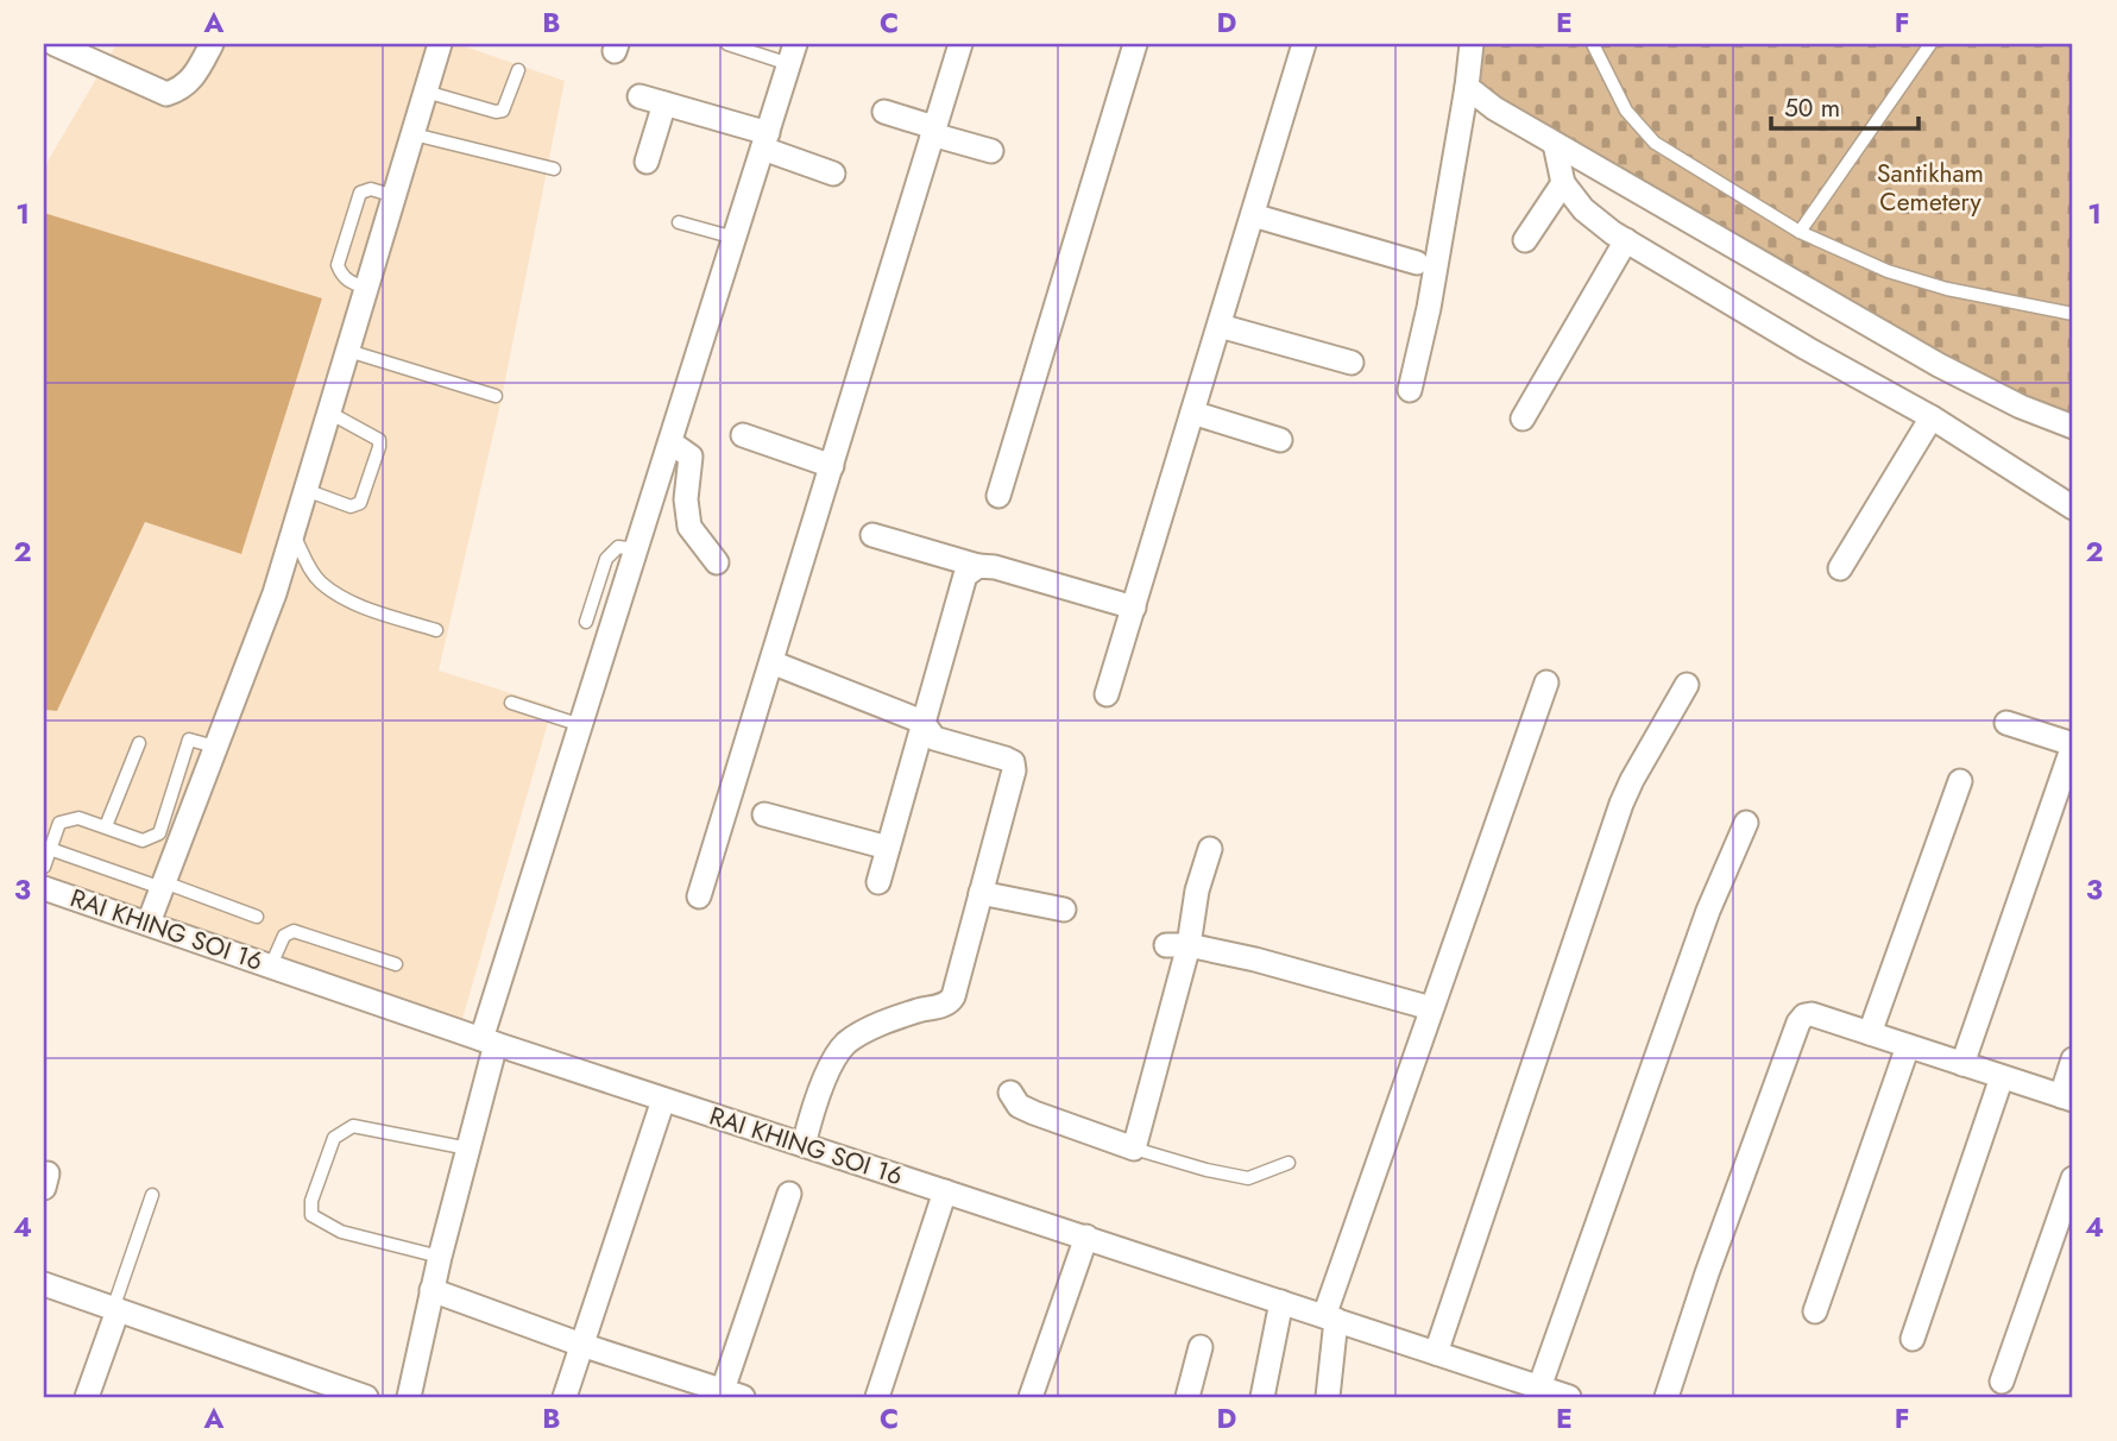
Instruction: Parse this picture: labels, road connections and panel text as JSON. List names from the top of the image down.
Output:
{
  "streets": {
    "street": ["RAI KHING SOI 16"]
  },
  "parks": ["Santikham Cemetery"],
  "scale_bar": "50 m",
  "grid": {
    "columns": [
      "A",
      "B",
      "C",
      "D",
      "E",
      "F"
    ],
    "rows": [
      "1",
      "2",
      "3",
      "4"
    ]
  }
}
